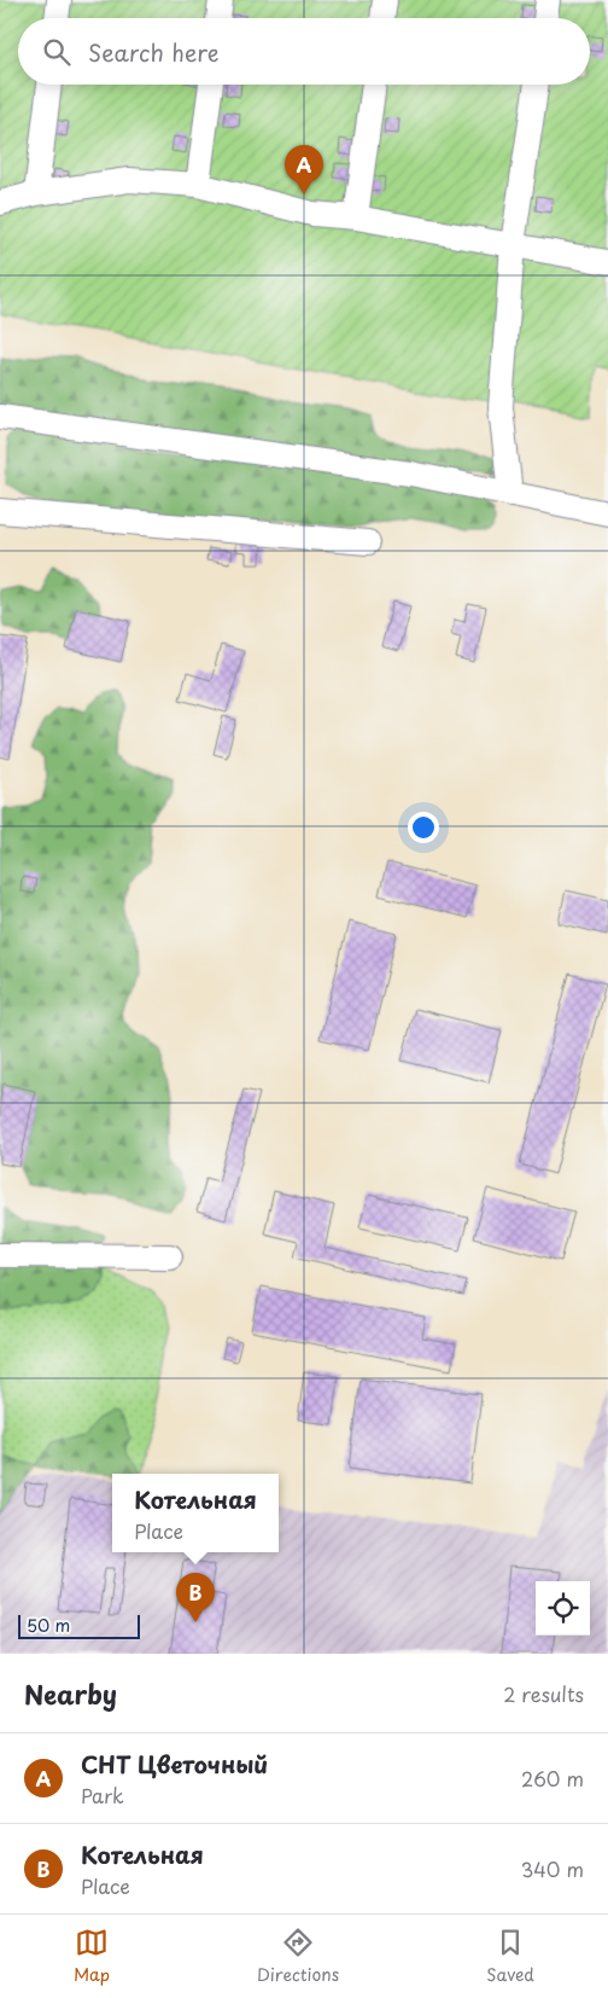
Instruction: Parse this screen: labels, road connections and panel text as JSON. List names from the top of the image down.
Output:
{
  "scale_bar": "50 m",
  "page": {
    "search": "Search here",
    "pins": ["A", "B"],
    "popup": ["Котельная", "Place"],
    "scale": "50 m",
    "heading": ["Nearby", "2 results"],
    "list": [
      {
        "mark": "A",
        "name": "СНТ Цветочный",
        "note": "Park",
        "value": "260 m"
      },
      {
        "mark": "B",
        "name": "Котельная",
        "note": "Place",
        "value": "340 m"
      }
    ],
    "nav": ["Map", "Directions", "Saved"]
  }
}
